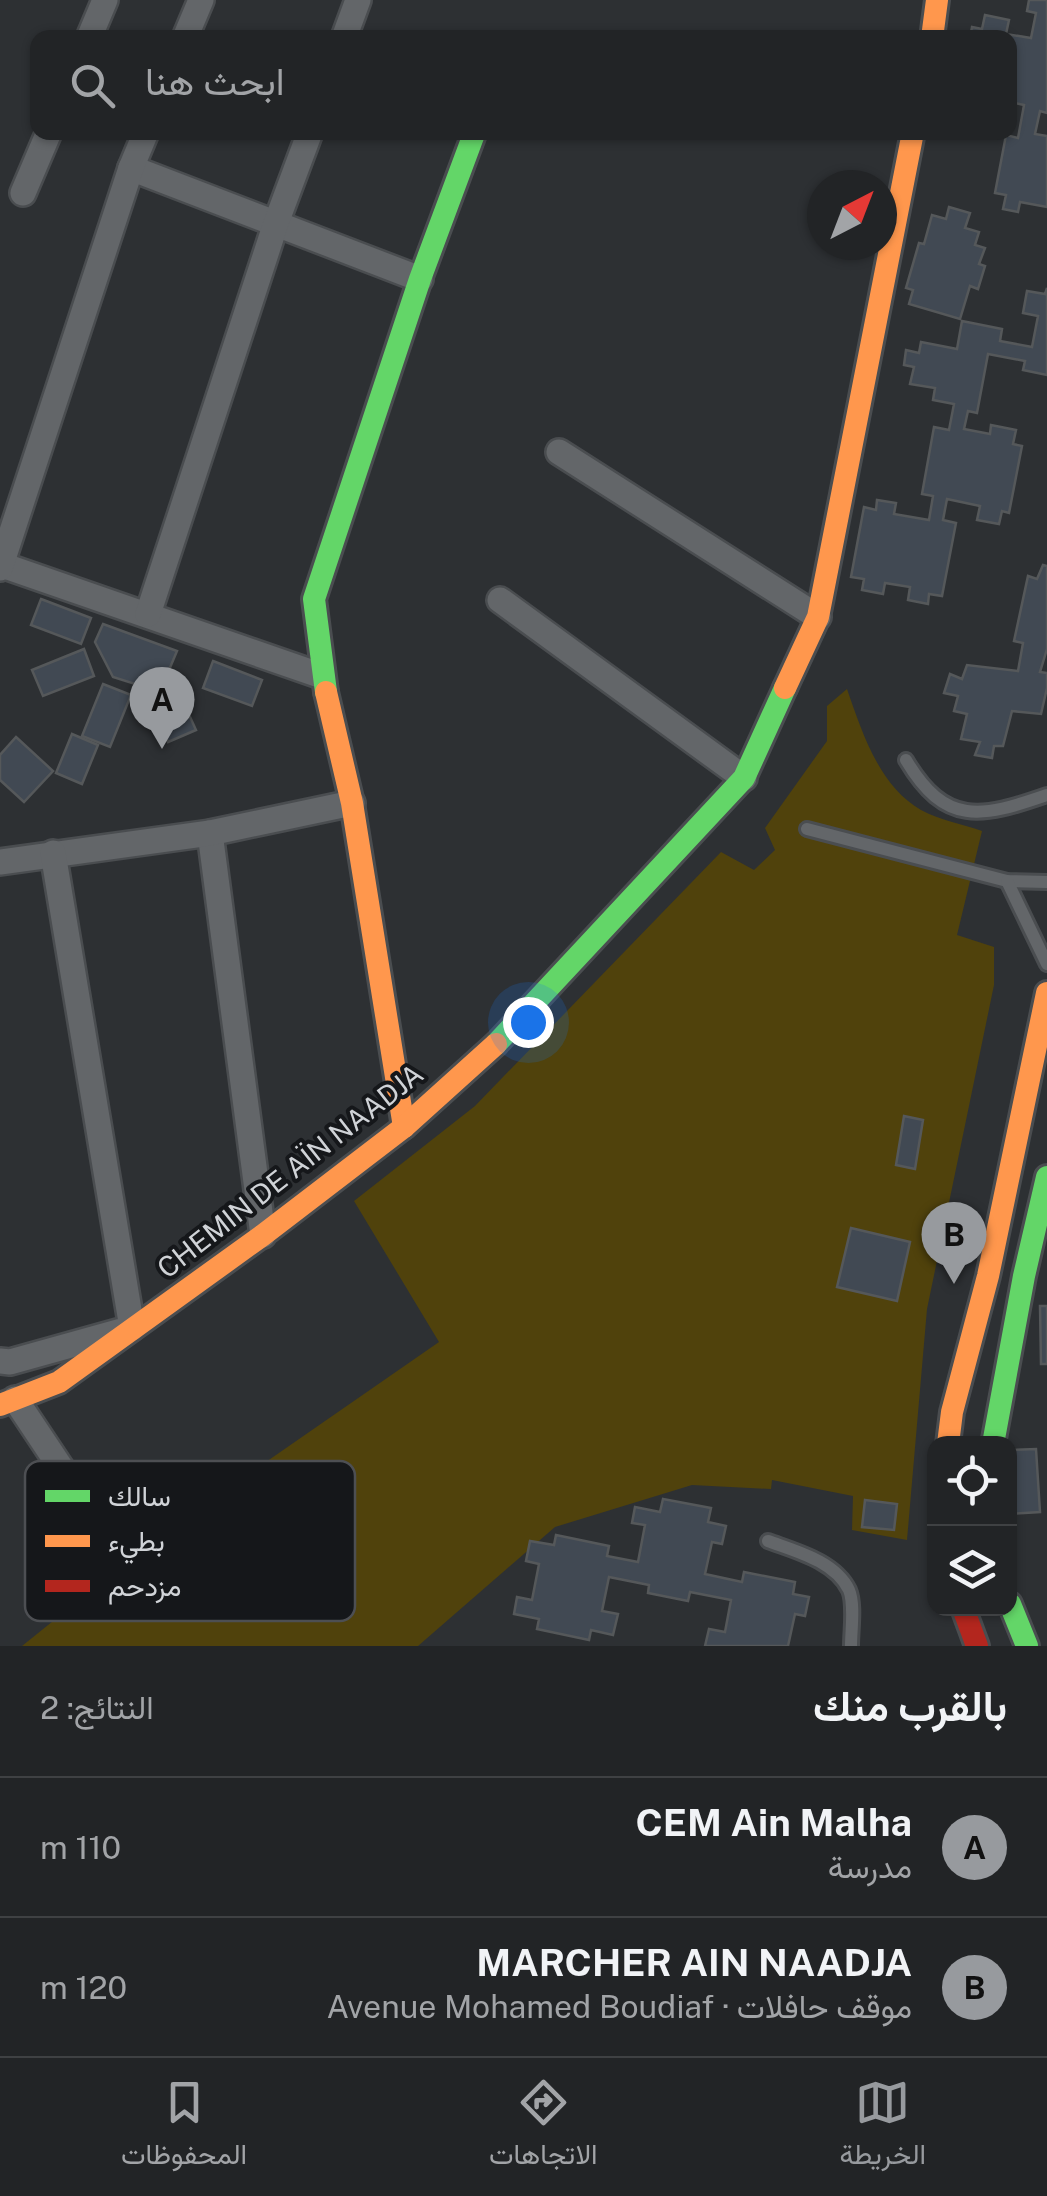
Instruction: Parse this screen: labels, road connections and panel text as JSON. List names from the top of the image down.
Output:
{
  "streets": {
    "main road": ["CHEMIN DE AÏN NAADJA"]
  },
  "legend": ["سالك", "بطيء", "مزدحم"],
  "north": "top right",
  "page": {
    "search": "ابحث هنا",
    "pins": ["A", "B"],
    "heading": ["بالقرب منك", "النتائج: 2"],
    "list": [
      {
        "mark": "A",
        "name": "CEM Ain Malha",
        "note": "مدرسة",
        "value": "110 m"
      },
      {
        "mark": "B",
        "name": "MARCHER AIN NAADJA",
        "note": "موقف حافلات · Avenue Mohamed Boudiaf",
        "value": "120 m"
      }
    ],
    "nav": ["الخريطة", "الاتجاهات", "المحفوظات"]
  }
}
